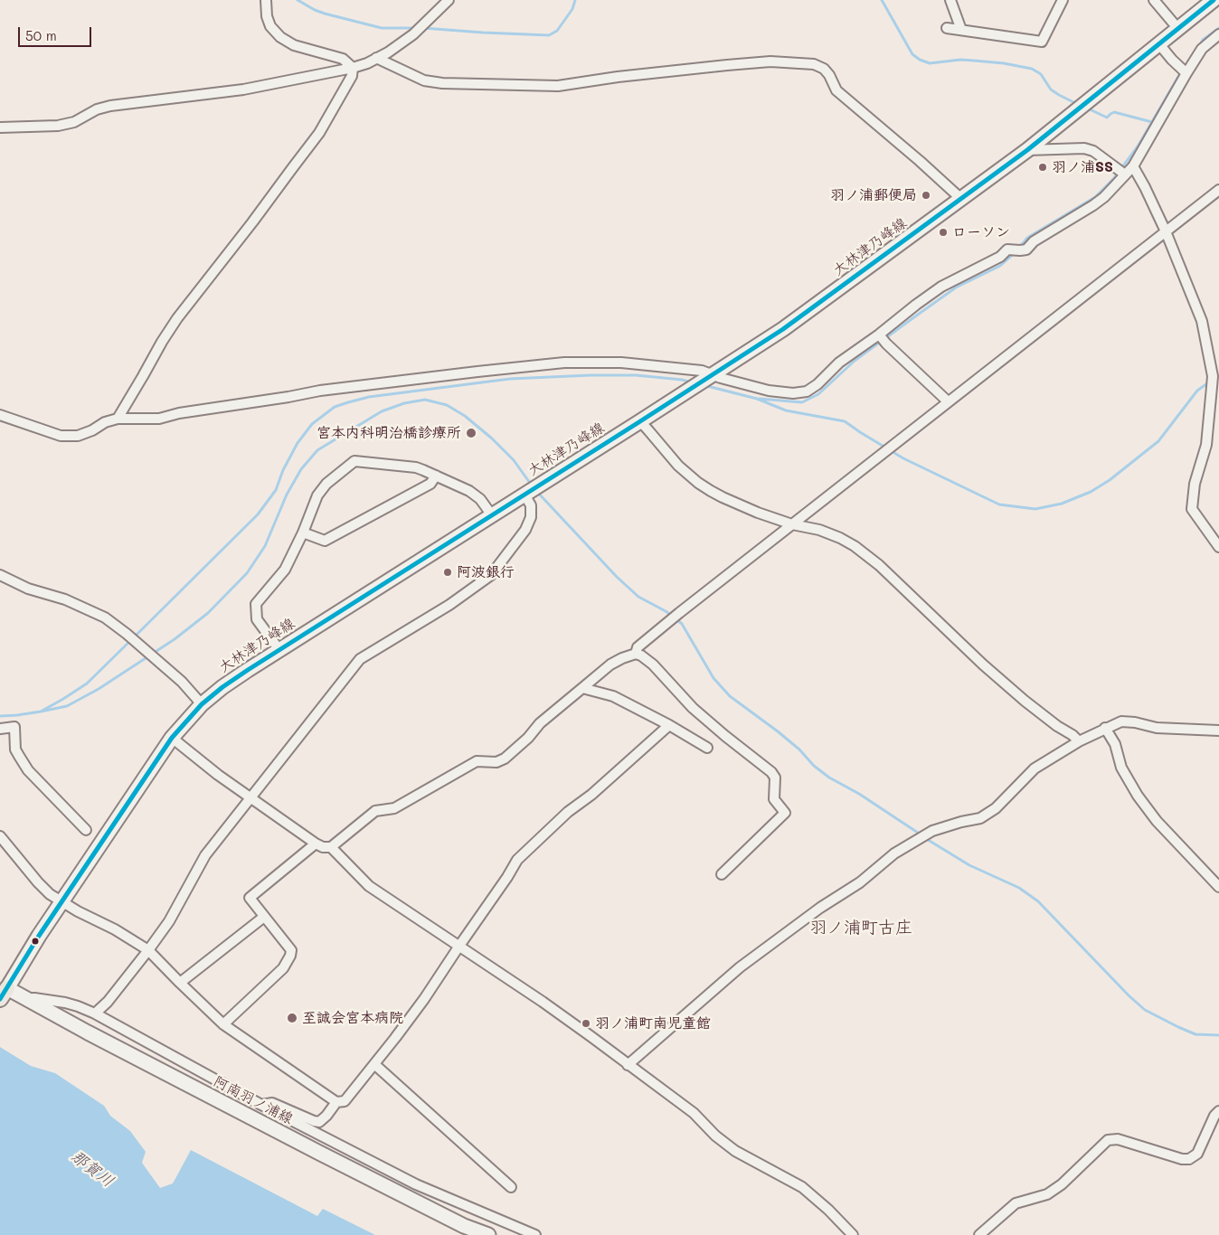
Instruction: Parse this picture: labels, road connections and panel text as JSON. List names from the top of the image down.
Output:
{
  "streets": {
    "main road": ["大林津乃峰線", "阿南羽ノ浦線"]
  },
  "crossings": [
    ["大林津乃峰線", "阿南羽ノ浦線"]
  ],
  "districts": ["羽ノ浦町古庄"],
  "water": ["那賀川"],
  "places": [
    "羽ノ浦SS",
    "羽ノ浦郵便局",
    "ローソン",
    "宮本内科明治橋診療所",
    "阿波銀行",
    "至誠会宮本病院",
    "羽ノ浦町南児童館"
  ],
  "scale_bar": "50 m"
}
